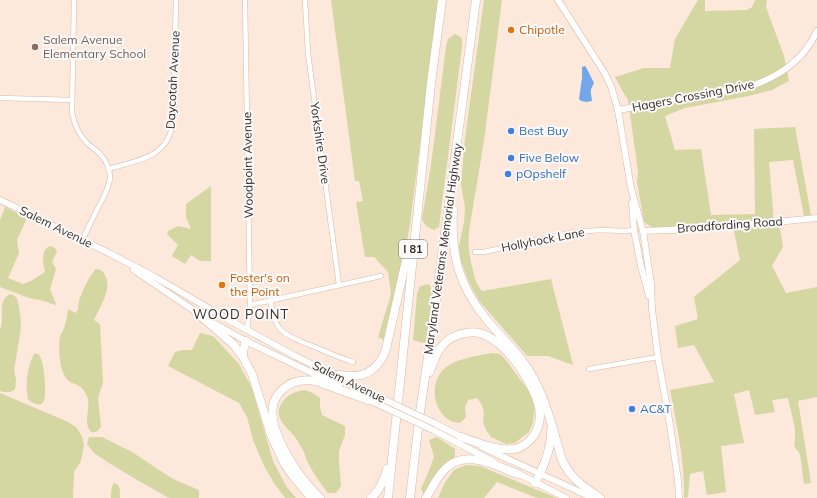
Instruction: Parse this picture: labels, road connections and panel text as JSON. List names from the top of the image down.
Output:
{
  "streets": {
    "highway": ["I 81", "Maryland Veterans Memorial Highway"],
    "main road": ["Hagers Crossing Drive", "Broadfording Road", "Salem Avenue"],
    "street": [
      "Daycotah Avenue",
      "Yorkshire Drive",
      "Woodpoint Avenue",
      "Hollyhock Lane"
    ]
  },
  "crossings": [
    ["Woodpoint Avenue", "Salem Avenue"]
  ],
  "districts": ["WOOD POINT"],
  "places": [
    "Chipotle",
    "Salem Avenue Elementary School",
    "Best Buy",
    "Five Below",
    "pOpshelf",
    "Foster's on the Point",
    "AC&T"
  ]
}
